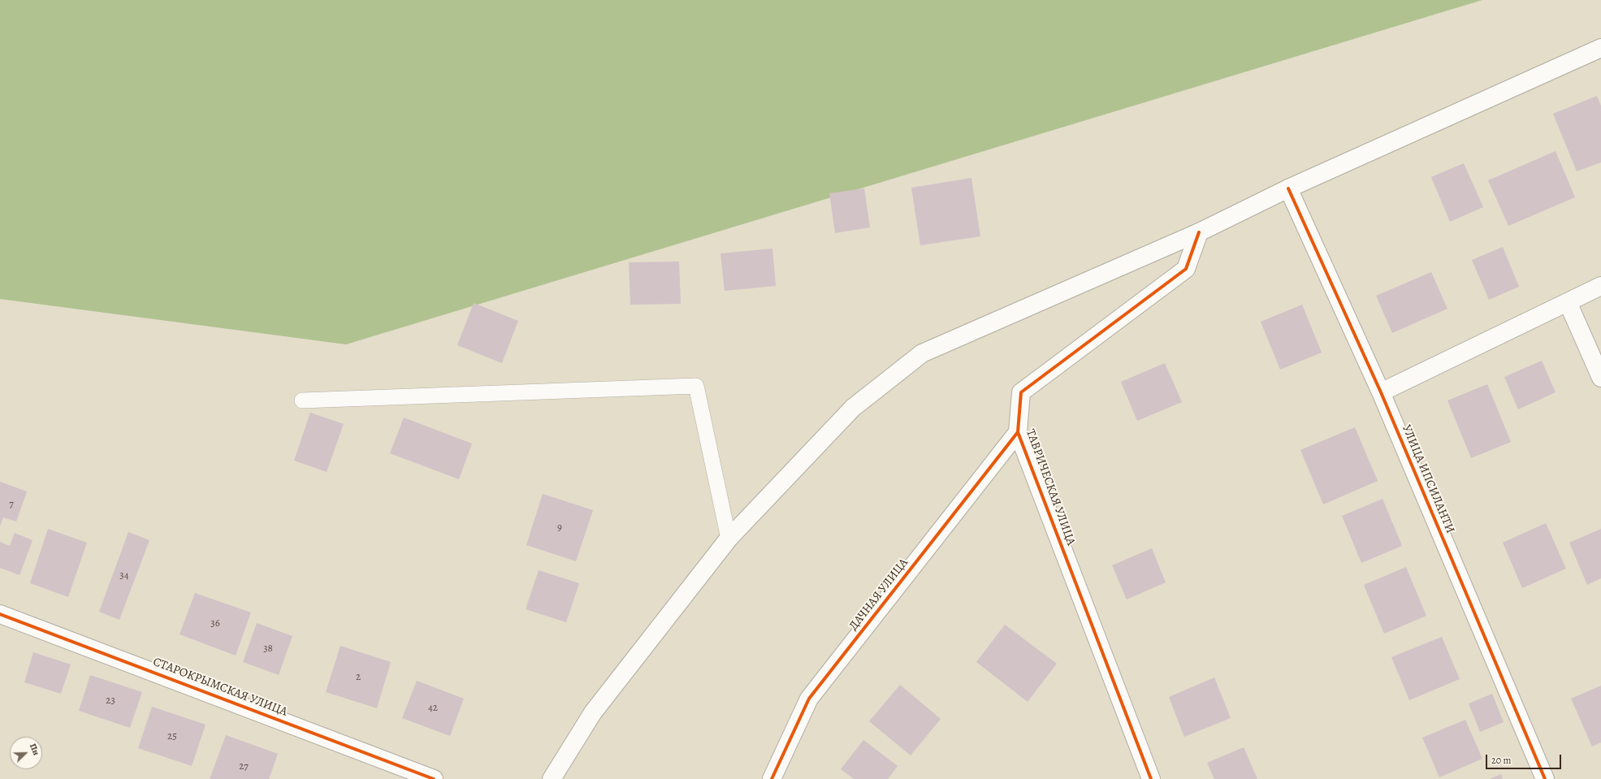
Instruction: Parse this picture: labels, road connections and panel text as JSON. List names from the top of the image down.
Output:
{
  "streets": {
    "street": [
      "УЛИЦА ИПСИЛАНТИ",
      "ТАВРИЧЕСКАЯ УЛИЦА",
      "ДАЧНАЯ УЛИЦА",
      "СТАРОКРЫМСКАЯ УЛИЦА"
    ]
  },
  "crossings": [
    ["ТАВРИЧЕСКАЯ УЛИЦА", "ДАЧНАЯ УЛИЦА"]
  ],
  "house_numbers": [
    "7",
    "9",
    "34",
    "36",
    "38",
    "2",
    "23",
    "42",
    "25",
    "27"
  ],
  "scale_bar": "20 m",
  "north": "top right"
}
